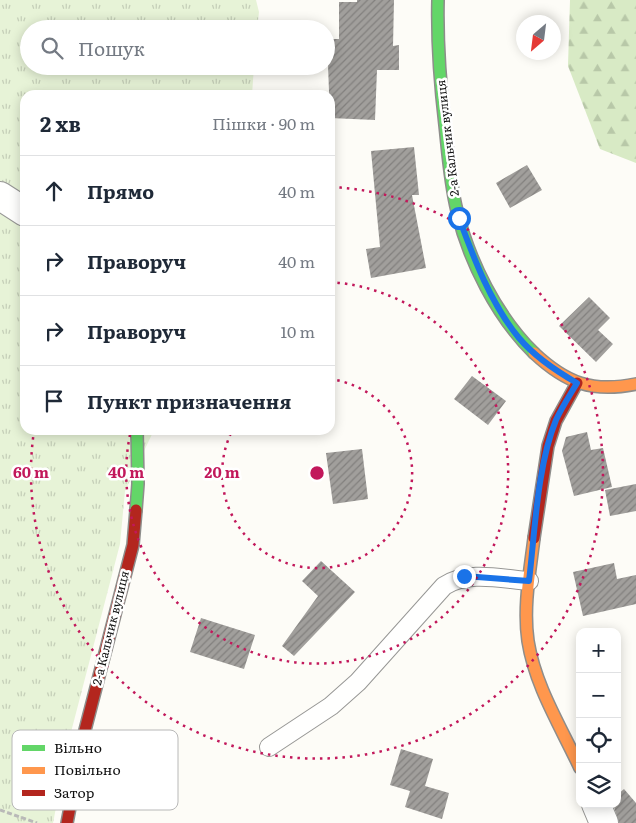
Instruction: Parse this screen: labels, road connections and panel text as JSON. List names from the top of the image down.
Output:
{
  "streets": {
    "street": ["2-а Кальчик вулиця"]
  },
  "legend": ["Вільно", "Повільно", "Затор"],
  "north": "bottom left",
  "page": {
    "search": "Пошук",
    "heading": ["2 хв", "Пішки · 90 m"],
    "list": [
      ["Прямо", "40 m"],
      ["Праворуч", "40 m"],
      ["Праворуч", "10 m"],
      "Пункт призначення"
    ],
    "map_buttons": ["+", "−"]
  },
  "rings": ["60 m", "40 m", "20 m"]
}
